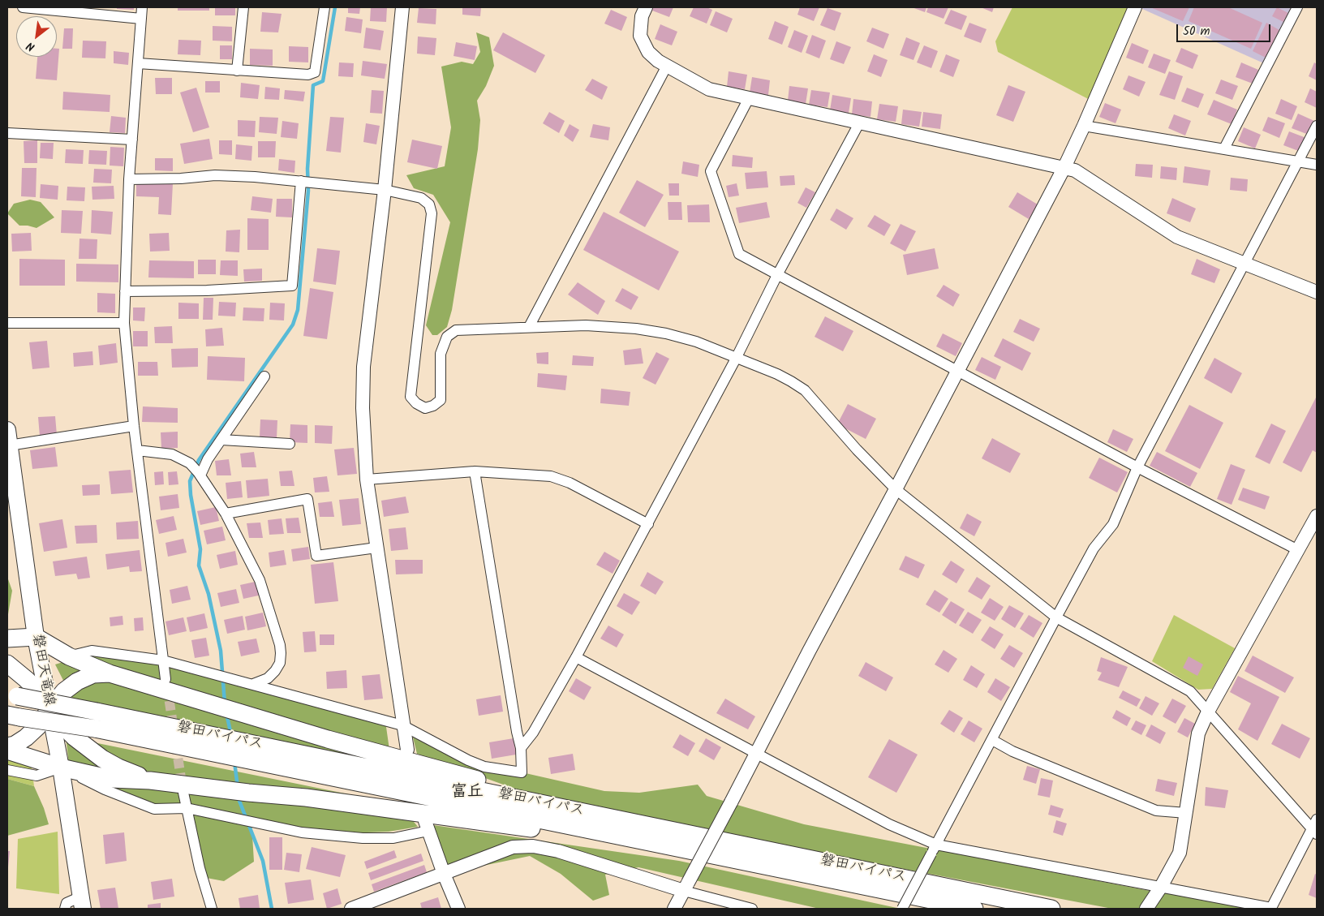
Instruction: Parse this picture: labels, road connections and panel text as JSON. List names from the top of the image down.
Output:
{
  "streets": {
    "highway": ["磐田バイパス"],
    "main road": ["磐田天竜線"]
  },
  "districts": ["富丘"],
  "scale_bar": "50 m",
  "north": "bottom left"
}
